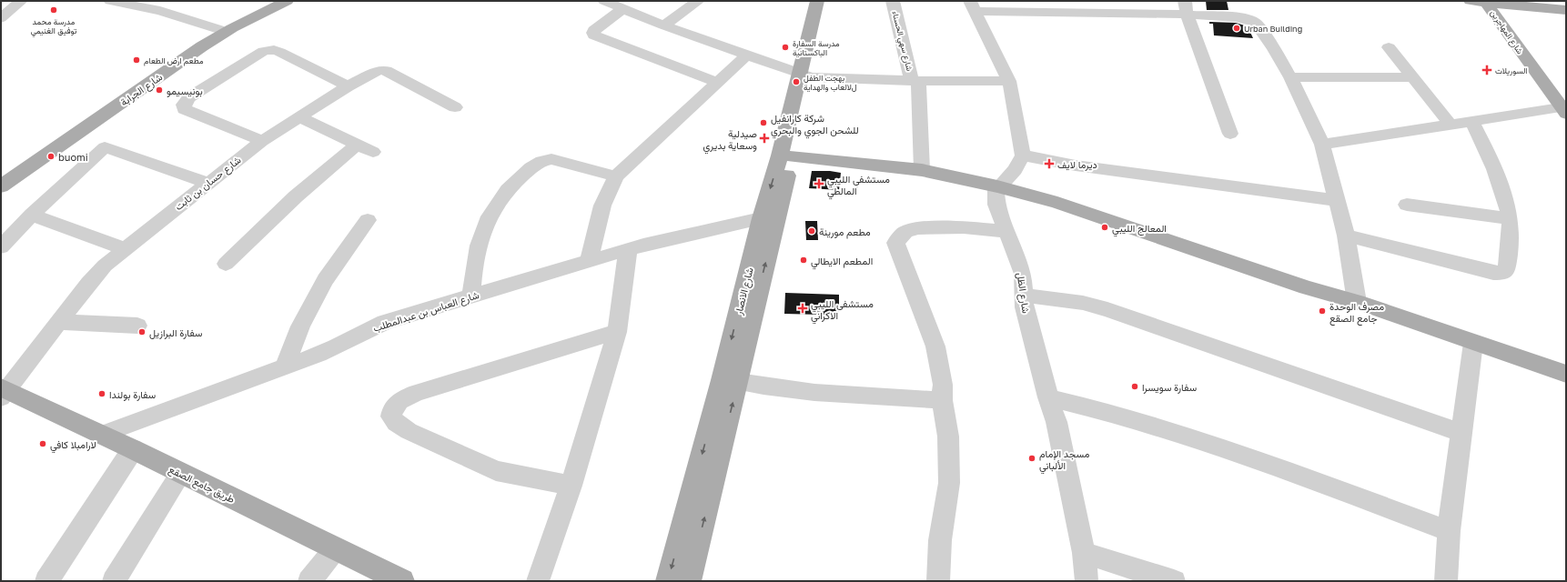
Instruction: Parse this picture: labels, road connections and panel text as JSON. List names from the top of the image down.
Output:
{
  "streets": {
    "main road": [
      "شارع المهاجرين",
      "شارع الجرابة",
      "شارع الانصار",
      "طريق جامع الصقع"
    ],
    "street": [
      "شارع سهي الحسناء",
      "شارع حسان بن ثابت",
      "شارع الظل",
      "شارع العباس بن عبدالمطلب"
    ]
  },
  "crossings": [
    ["شارع حسان بن ثابت", "طريق جامع الصقع"],
    ["شارع الانصار", "شارع العباس بن عبدالمطلب"],
    ["شارع العباس بن عبدالمطلب", "طريق جامع الصقع"]
  ],
  "places": {
    "other": [
      "مدرسة محمد توفيق الغنيمي",
      "Urban Building",
      "مدرسة السفارة الباكستانية",
      "مطعم ارض الطعام",
      "بهجت الطفل لﻻلعاب والهداية",
      "بونيسيمو",
      "شركة كارانفيل للشحن الجوي والبحري",
      "buomi",
      "المعالج الليبي",
      "مطعم مورينة",
      "المطعم الايطالي",
      "مصرف الوحدة جامع الصقع",
      "سفارة البرازيل",
      "سفارة سويسرا",
      "سفارة بولندا",
      "لارامبلا كافي",
      "مسجد الإمام الألباني"
    ],
    "health": [
      "السوريلات",
      "صيدلية وسعاية بديري",
      "ديرما لايف",
      "مستشفي الليبي المالطي",
      "مستشفى الليبي الاكراني"
    ]
  }
}
